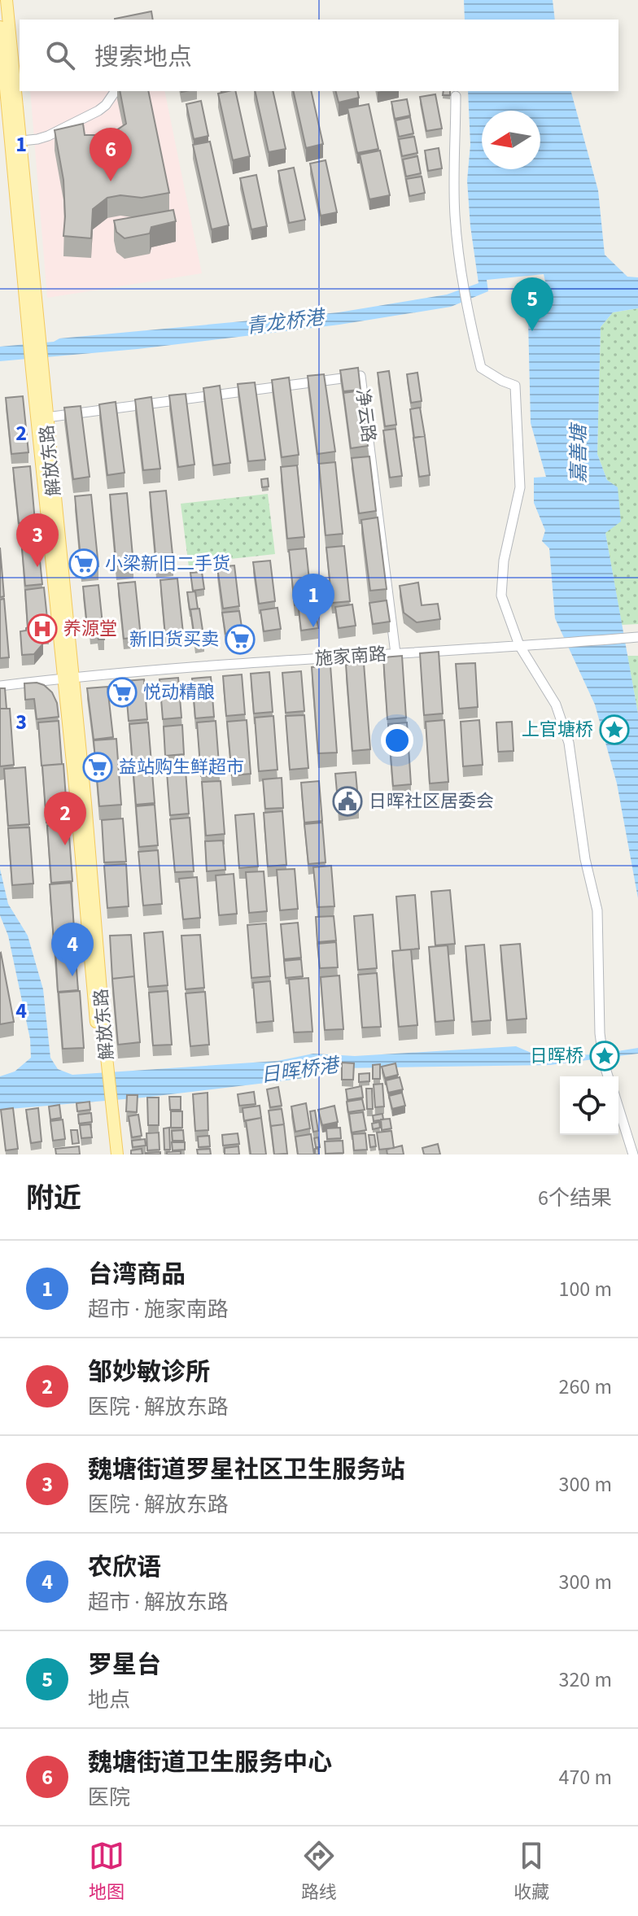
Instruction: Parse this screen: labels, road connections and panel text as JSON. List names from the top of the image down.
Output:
{
  "streets": {
    "main road": ["解放东路"],
    "street": ["净云路", "施家南路"]
  },
  "crossings": [
    ["净云路", "解放东路"],
    ["净云路", "施家南路"],
    ["解放东路", "施家南路"]
  ],
  "water": ["青龙桥港", "嘉善塘", "日晖桥港"],
  "places": {
    "supermarket": [
      "小梁新旧二手货",
      "新旧货买卖",
      "悦动精酿",
      "益站购生鲜超市"
    ],
    "hospital": ["养源堂"],
    "place": ["上官塘桥", "日晖桥"],
    "public building": ["日晖社区居委会"]
  },
  "north": "left",
  "page": {
    "search": "搜索地点",
    "pins": [
      "6",
      "5",
      "3",
      "1",
      "2",
      "4"
    ],
    "heading": ["附近", "6个结果"],
    "list": [
      {
        "mark": "1",
        "name": "台湾商品",
        "note": "超市 · 施家南路",
        "value": "100 m"
      },
      {
        "mark": "2",
        "name": "邹妙敏诊所",
        "note": "医院 · 解放东路",
        "value": "260 m"
      },
      {
        "mark": "3",
        "name": "魏塘街道罗星社区卫生服务站",
        "note": "医院 · 解放东路",
        "value": "300 m"
      },
      {
        "mark": "4",
        "name": "农欣语",
        "note": "超市 · 解放东路",
        "value": "300 m"
      },
      {
        "mark": "5",
        "name": "罗星台",
        "note": "地点",
        "value": "320 m"
      },
      {
        "mark": "6",
        "name": "魏塘街道卫生服务中心",
        "note": "医院",
        "value": "470 m"
      }
    ],
    "nav": ["地图", "路线", "收藏"]
  },
  "grid": {
    "rows": [
      "1",
      "2",
      "3",
      "4"
    ]
  }
}
